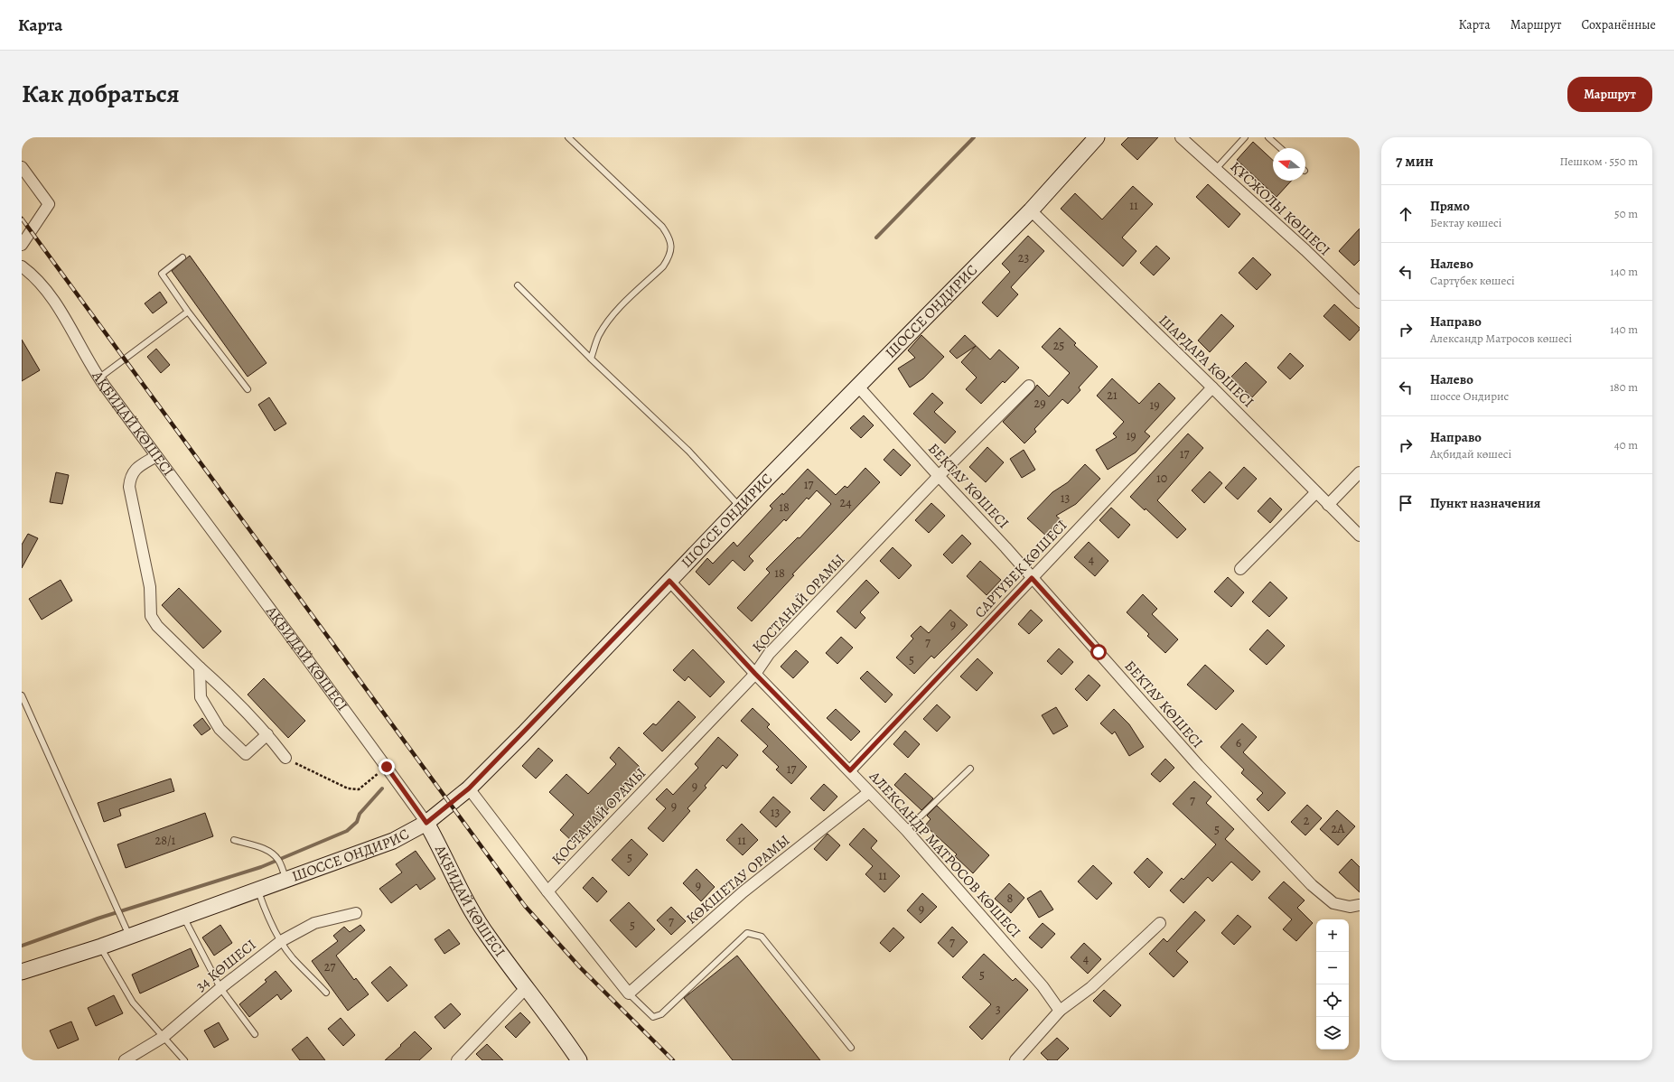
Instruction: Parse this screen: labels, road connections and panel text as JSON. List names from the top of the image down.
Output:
{
  "streets": {
    "main road": ["ШОССЕ ОНДИРИС", "АҚБИДАЙ КӨШЕСІ"],
    "street": [
      "ҚҰСЖОЛЫ КӨШЕСІ",
      "ШАРДАРА КӨШЕСІ",
      "БЕКТАУ КӨШЕСІ",
      "САРТҮБЕК КӨШЕСІ",
      "ҚОСТАНАЙ ОРАМЫ",
      "АЛЕКСАНДР МАТРОСОВ КӨШЕСІ",
      "КӨКШЕТАУ ОРАМЫ",
      "34 КӨШЕСІ"
    ]
  },
  "crossings": [
    ["ШОССЕ ОНДИРИС", "ШАРДАРА КӨШЕСІ"],
    ["ШОССЕ ОНДИРИС", "АҚБИДАЙ КӨШЕСІ"],
    ["ШОССЕ ОНДИРИС", "БЕКТАУ КӨШЕСІ"],
    ["ШОССЕ ОНДИРИС", "АЛЕКСАНДР МАТРОСОВ КӨШЕСІ"],
    ["ШАРДАРА КӨШЕСІ", "САРТҮБЕК КӨШЕСІ"],
    ["БЕКТАУ КӨШЕСІ", "САРТҮБЕК КӨШЕСІ"],
    ["БЕКТАУ КӨШЕСІ", "ҚОСТАНАЙ ОРАМЫ"],
    ["САРТҮБЕК КӨШЕСІ", "АЛЕКСАНДР МАТРОСОВ КӨШЕСІ"],
    ["ҚОСТАНАЙ ОРАМЫ", "АЛЕКСАНДР МАТРОСОВ КӨШЕСІ"],
    ["АЛЕКСАНДР МАТРОСОВ КӨШЕСІ", "КӨКШЕТАУ ОРАМЫ"]
  ],
  "house_numbers": [
    "11",
    "23",
    "25",
    "21",
    "29",
    "19",
    "19",
    "17",
    "10",
    "17",
    "13",
    "24",
    "18",
    "4",
    "18",
    "9",
    "7",
    "5",
    "6",
    "17",
    "9",
    "7",
    "9",
    "13",
    "2",
    "2А",
    "5",
    "28/1",
    "11",
    "5",
    "11",
    "9",
    "8",
    "9",
    "7",
    "5",
    "7",
    "4",
    "27",
    "5",
    "3"
  ],
  "north": "left",
  "page": {
    "header": "Карта",
    "nav": ["Карта", "Маршрут", "Сохранённые"],
    "title": "Как добраться",
    "buttons": "Маршрут",
    "heading": ["7 мин", "Пешком · 550 m"],
    "list": [
      ["Прямо", "Бектау көшесі", "50 m"],
      ["Налево", "Сартүбек көшесі", "140 m"],
      ["Направо", "Александр Матросов көшесі", "140 m"],
      ["Налево", "шоссе Ондирис", "180 m"],
      ["Направо", "Ақбидай көшесі", "40 m"],
      "Пункт назначения"
    ],
    "map_buttons": ["+", "−"]
  }
}
